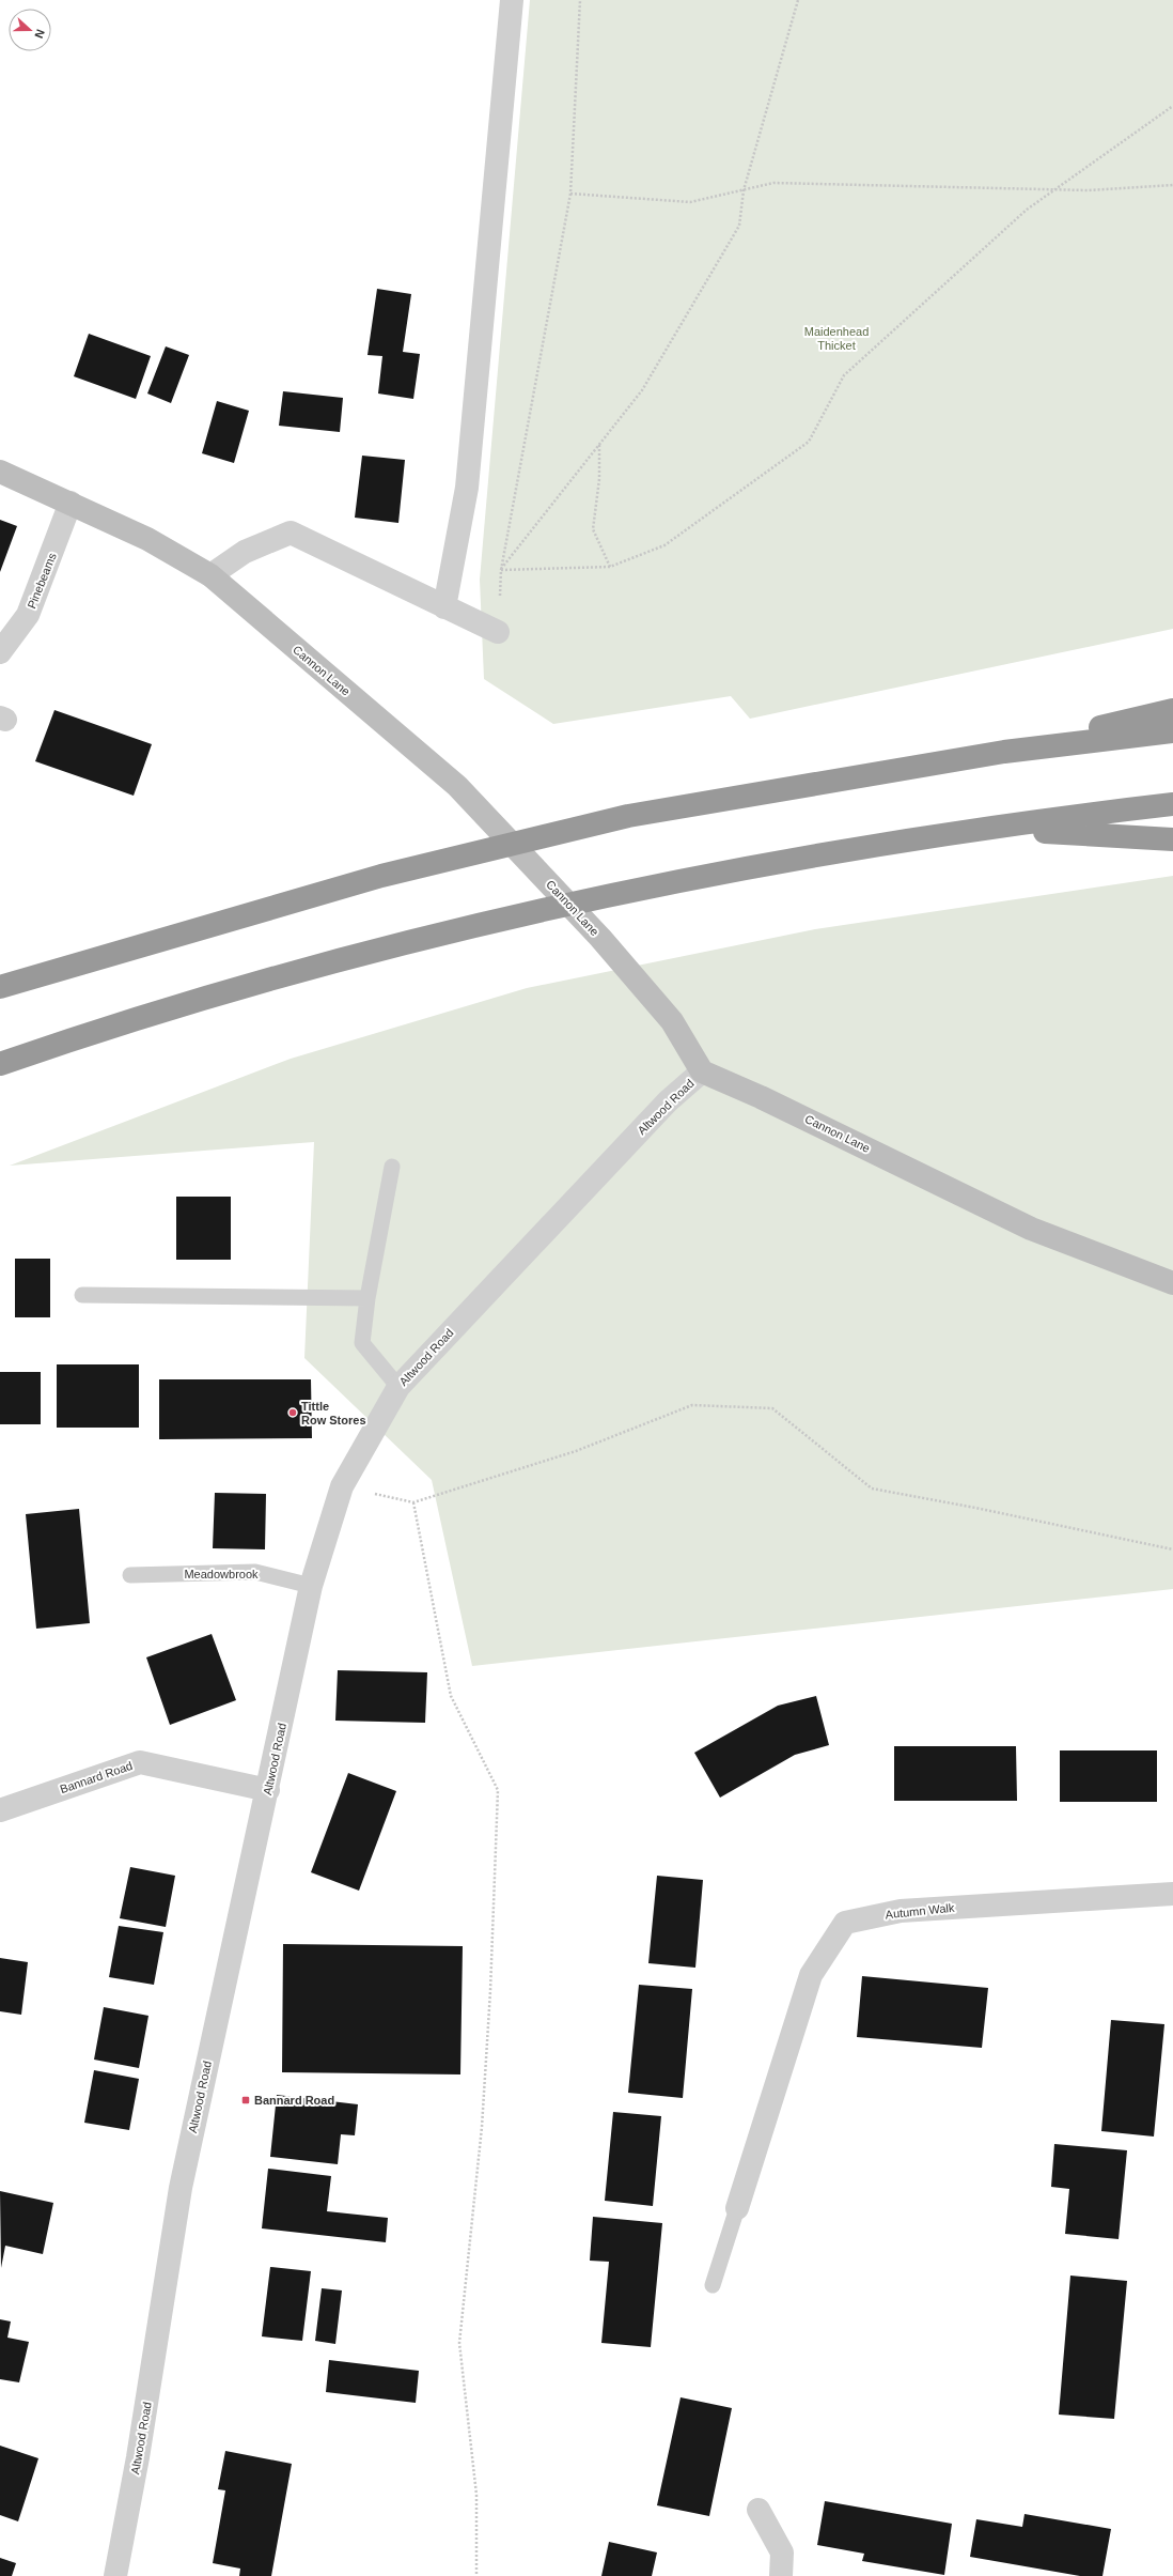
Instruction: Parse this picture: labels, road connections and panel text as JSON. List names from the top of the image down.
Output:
{
  "streets": {
    "street": [
      "Pinebeams",
      "Cannon Lane",
      "Altwood Road",
      "Bannard Road",
      "Autumn Walk"
    ],
    "lane": ["Meadowbrook"]
  },
  "crossings": [
    ["Pinebeams", "Cannon Lane"],
    ["Cannon Lane", "Altwood Road"],
    ["Altwood Road", "Meadowbrook"],
    ["Altwood Road", "Bannard Road"]
  ],
  "parks": ["Maidenhead Thicket"],
  "places": {
    "other": ["Tittle Row Stores"],
    "transit": ["Bannard Road"]
  },
  "north": "right"
}
